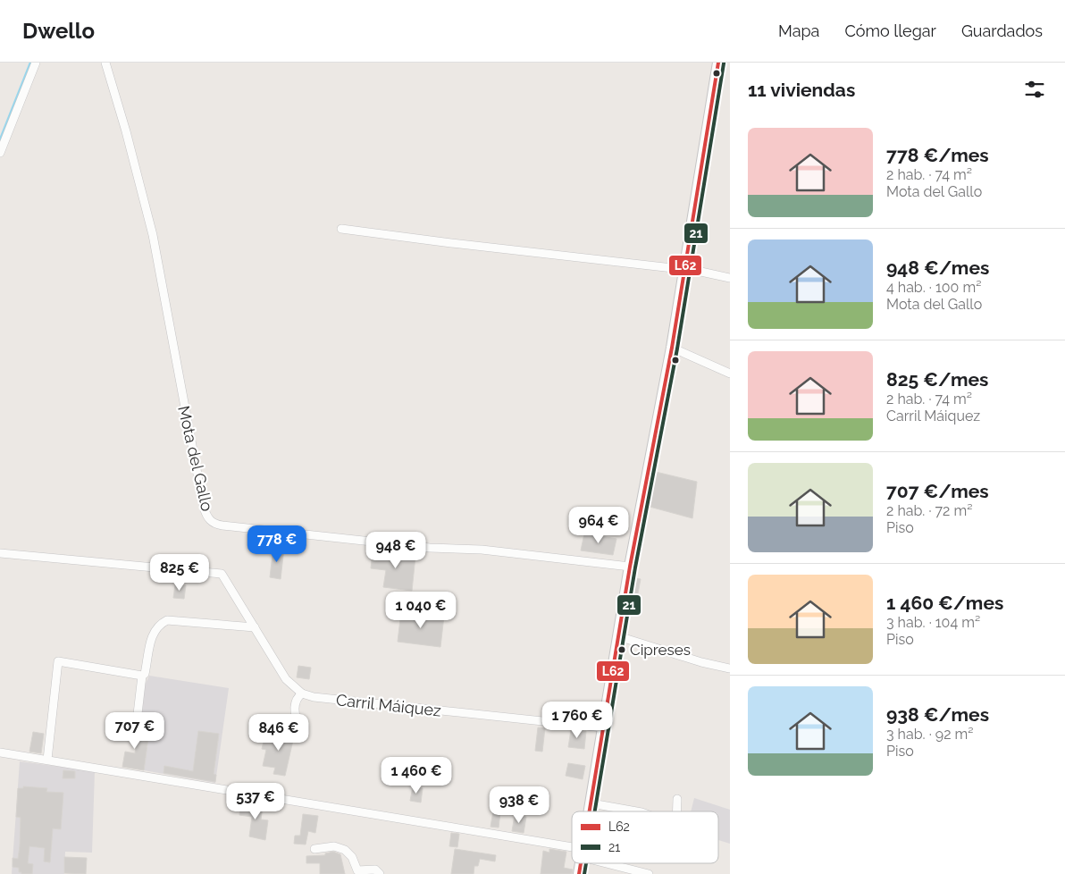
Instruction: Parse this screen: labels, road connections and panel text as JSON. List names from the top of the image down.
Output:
{
  "streets": {
    "street": ["Mota del Gallo", "Carril Máiquez"]
  },
  "places": ["Cipreses"],
  "lines": ["transit line L62", "transit line 21"],
  "legend": ["L62", "21"],
  "page": {
    "header": "Dwello",
    "nav": ["Mapa", "Cómo llegar", "Guardados"],
    "heading": "11 viviendas",
    "list": [
      {
        "name": "778 €/mes",
        "note": "2 hab. · 74 m² · Mota del Gallo"
      },
      {
        "name": "948 €/mes",
        "note": "4 hab. · 100 m² · Mota del Gallo"
      },
      {
        "name": "825 €/mes",
        "note": "2 hab. · 74 m² · Carril Máiquez"
      },
      {
        "name": "707 €/mes",
        "note": "2 hab. · 72 m² · Piso"
      },
      {
        "name": "1 460 €/mes",
        "note": "3 hab. · 104 m² · Piso"
      },
      {
        "name": "938 €/mes",
        "note": "3 hab. · 92 m² · Piso"
      }
    ],
    "price": [
      "964 €",
      "778 €",
      "948 €",
      "825 €",
      "1 040 €",
      "1 760 €",
      "707 €",
      "846 €",
      "1 460 €",
      "537 €",
      "938 €"
    ]
  }
}
